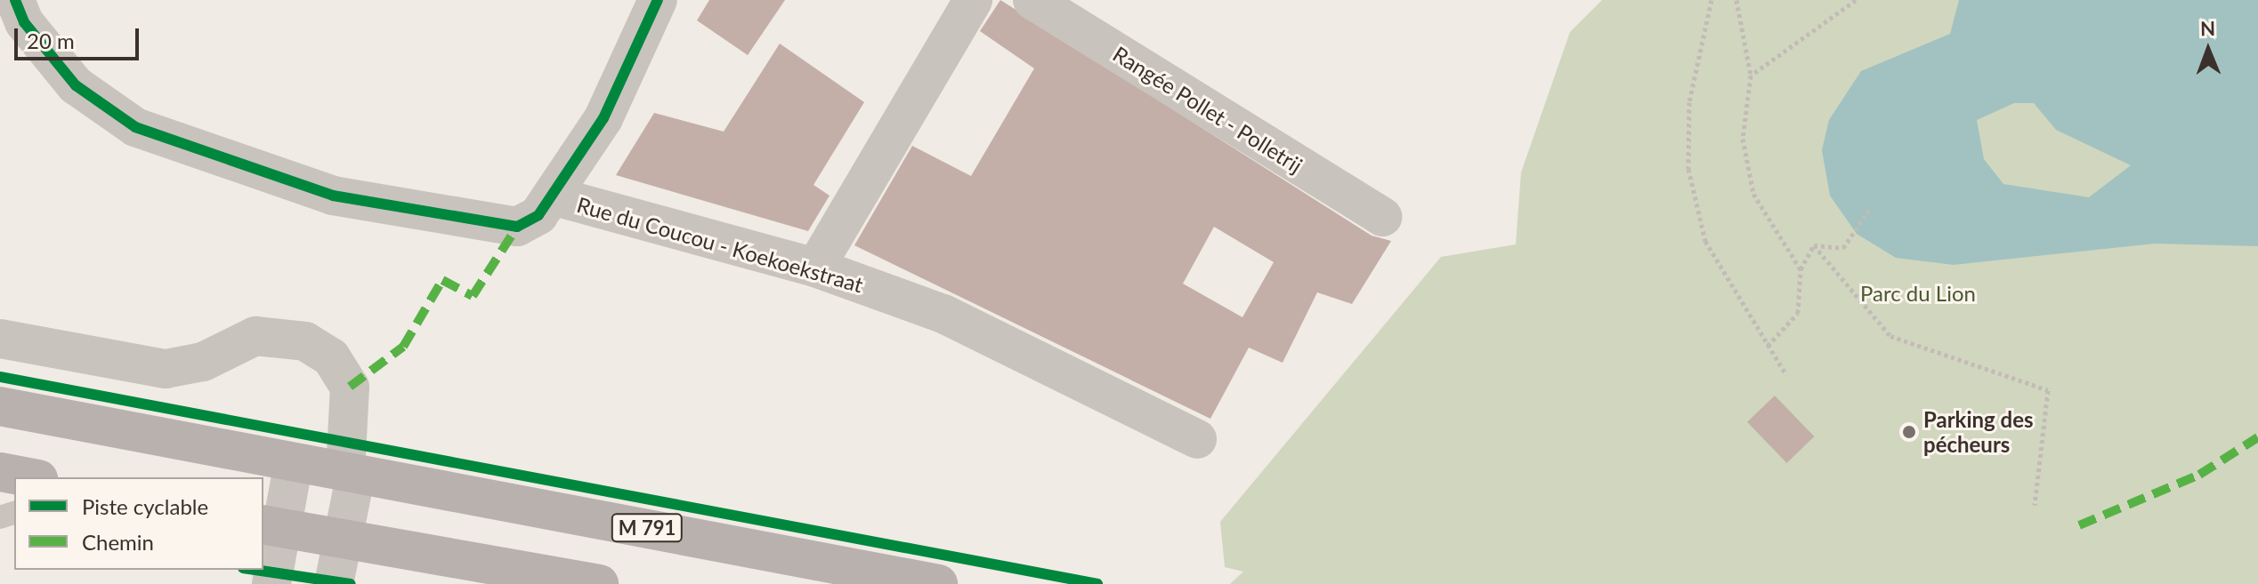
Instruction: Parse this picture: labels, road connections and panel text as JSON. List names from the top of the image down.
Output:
{
  "streets": {
    "main road": ["M 791"],
    "street": ["Rangée Pollet - Polletrij", "Rue du Coucou - Koekoekstraat"]
  },
  "parks": ["Parc du Lion"],
  "places": ["Parking des pécheurs"],
  "legend": ["Piste cyclable", "Chemin"],
  "scale_bar": "20 m",
  "north": "top"
}
